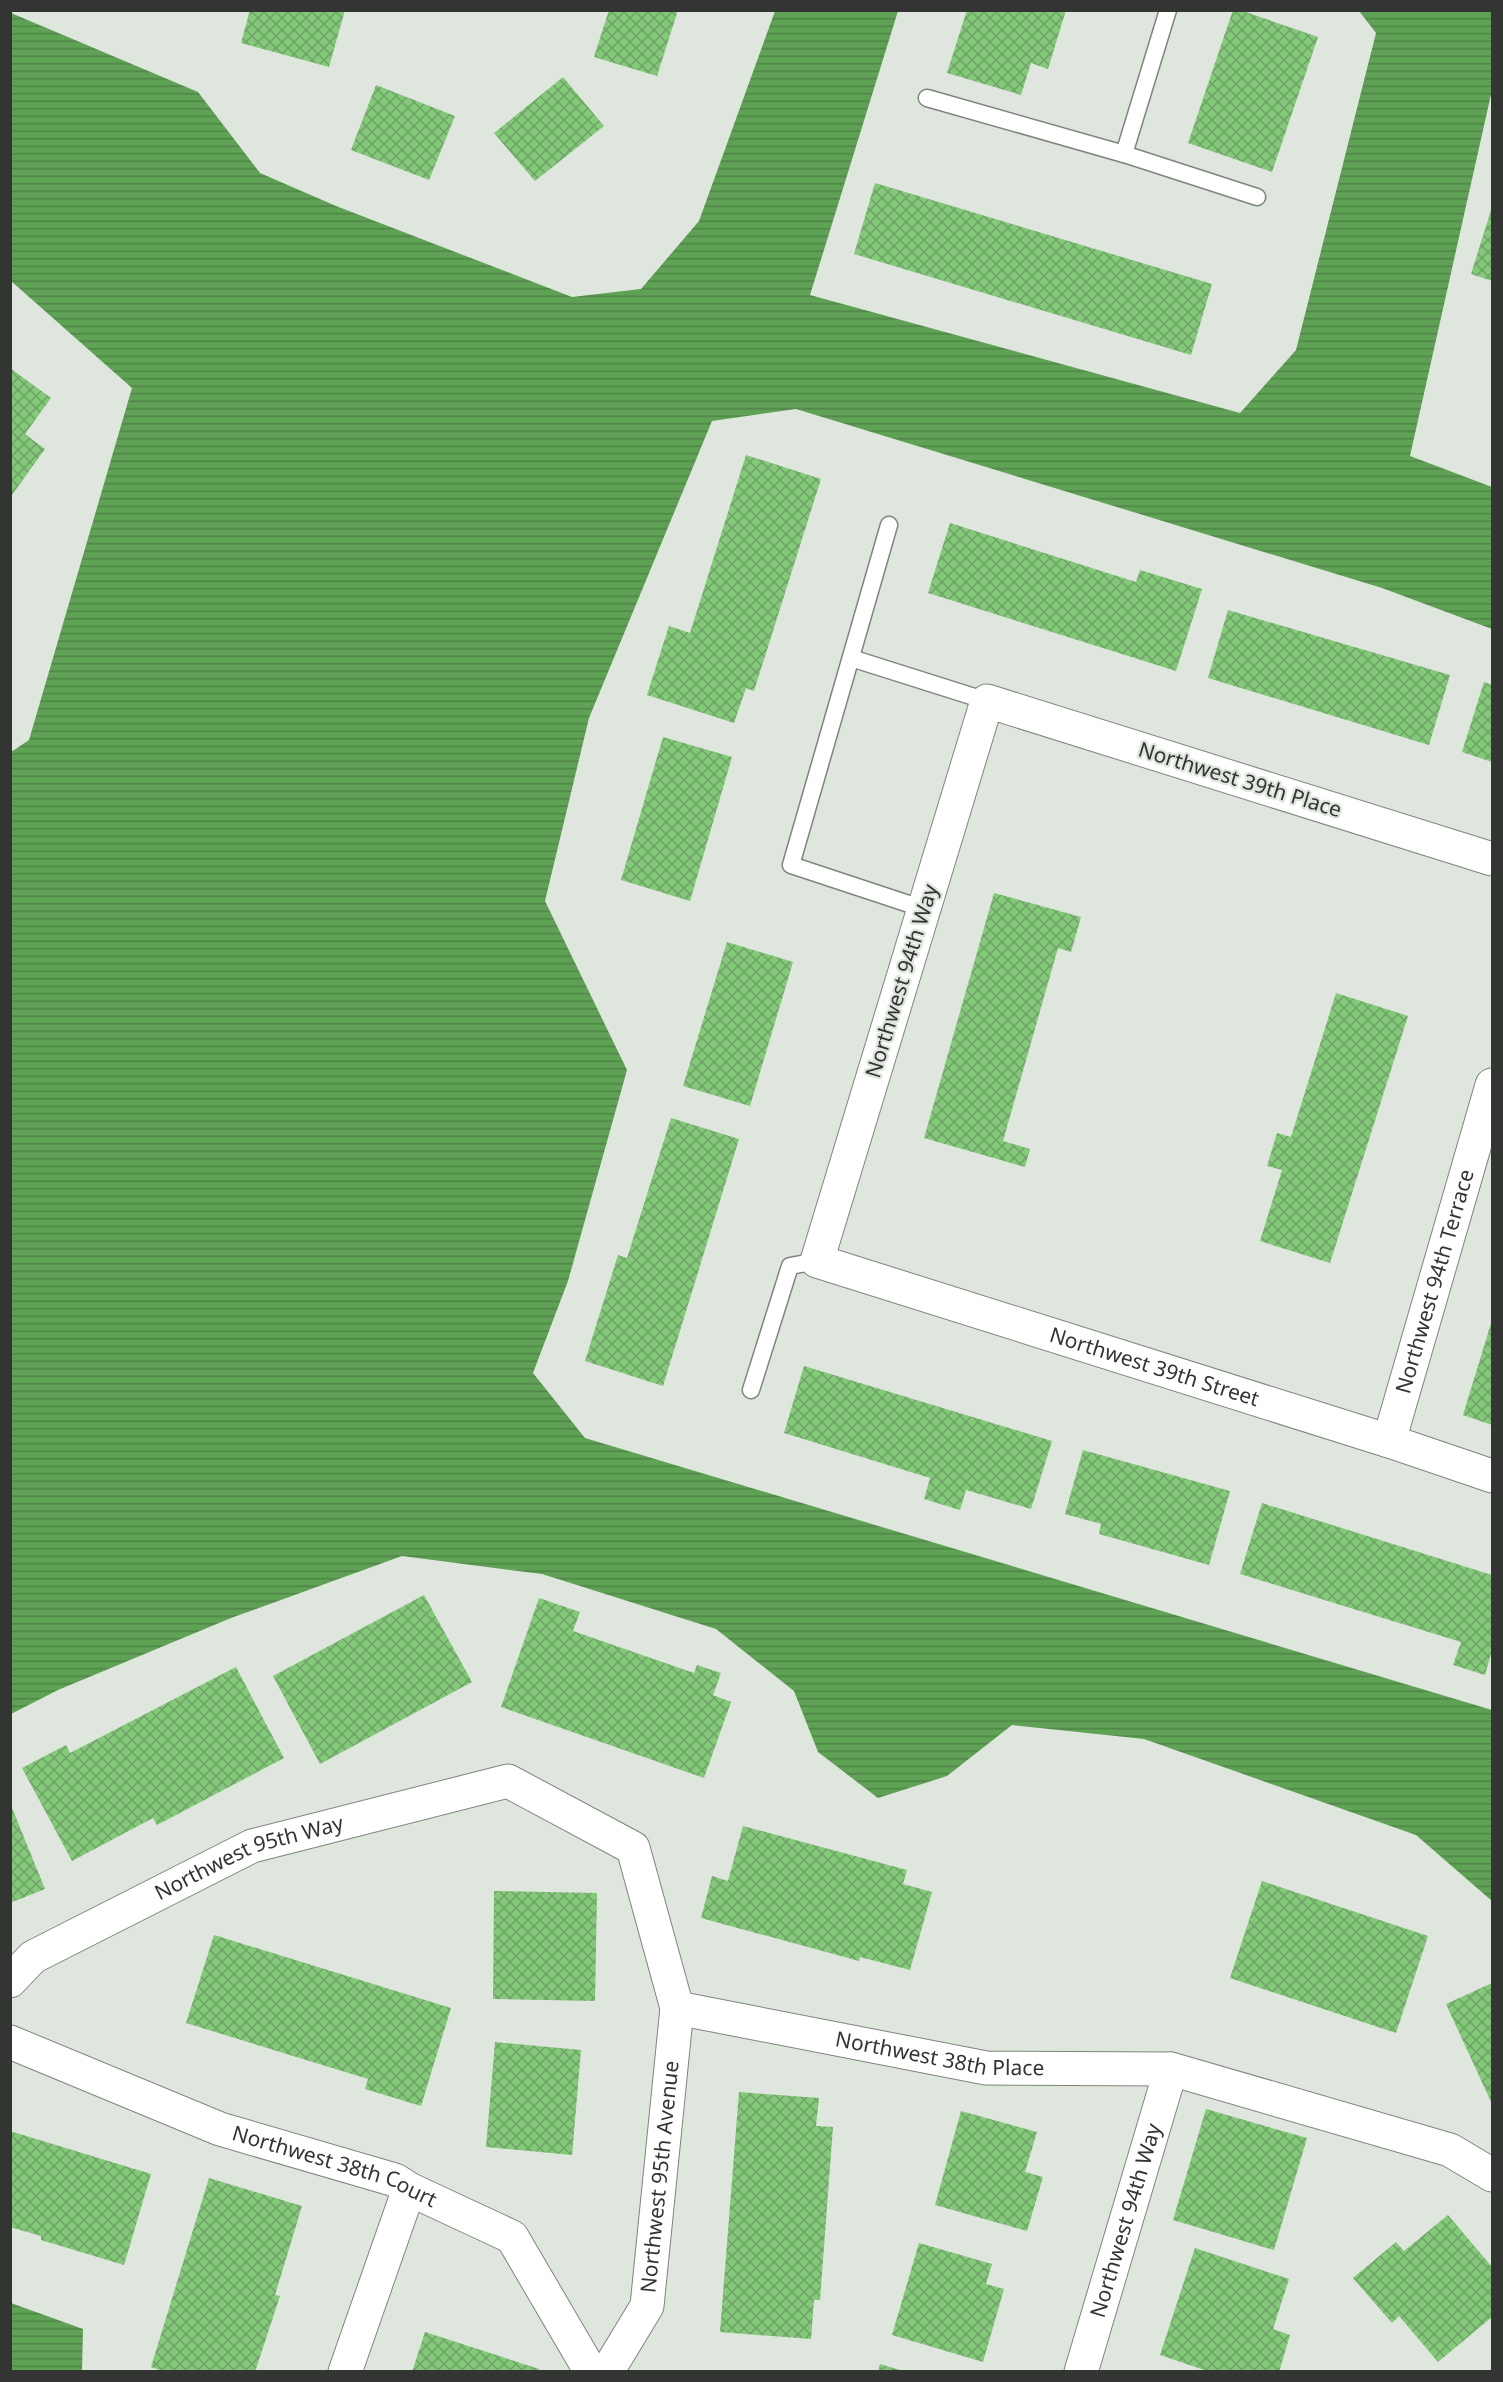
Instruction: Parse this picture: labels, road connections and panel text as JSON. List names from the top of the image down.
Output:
{
  "streets": {
    "street": [
      "Northwest 39th Place",
      "Northwest 94th Way",
      "Northwest 94th Terrace",
      "Northwest 39th Street",
      "Northwest 95th Way",
      "Northwest 38th Place",
      "Northwest 38th Court",
      "Northwest 95th Avenue"
    ]
  },
  "crossings": [
    ["Northwest 39th Place", "Northwest 94th Way"],
    ["Northwest 94th Way", "Northwest 39th Street"],
    ["Northwest 94th Way", "Northwest 38th Place"],
    ["Northwest 94th Terrace", "Northwest 39th Street"],
    ["Northwest 95th Way", "Northwest 38th Place"],
    ["Northwest 95th Way", "Northwest 95th Avenue"],
    ["Northwest 38th Place", "Northwest 95th Avenue"]
  ]
}
